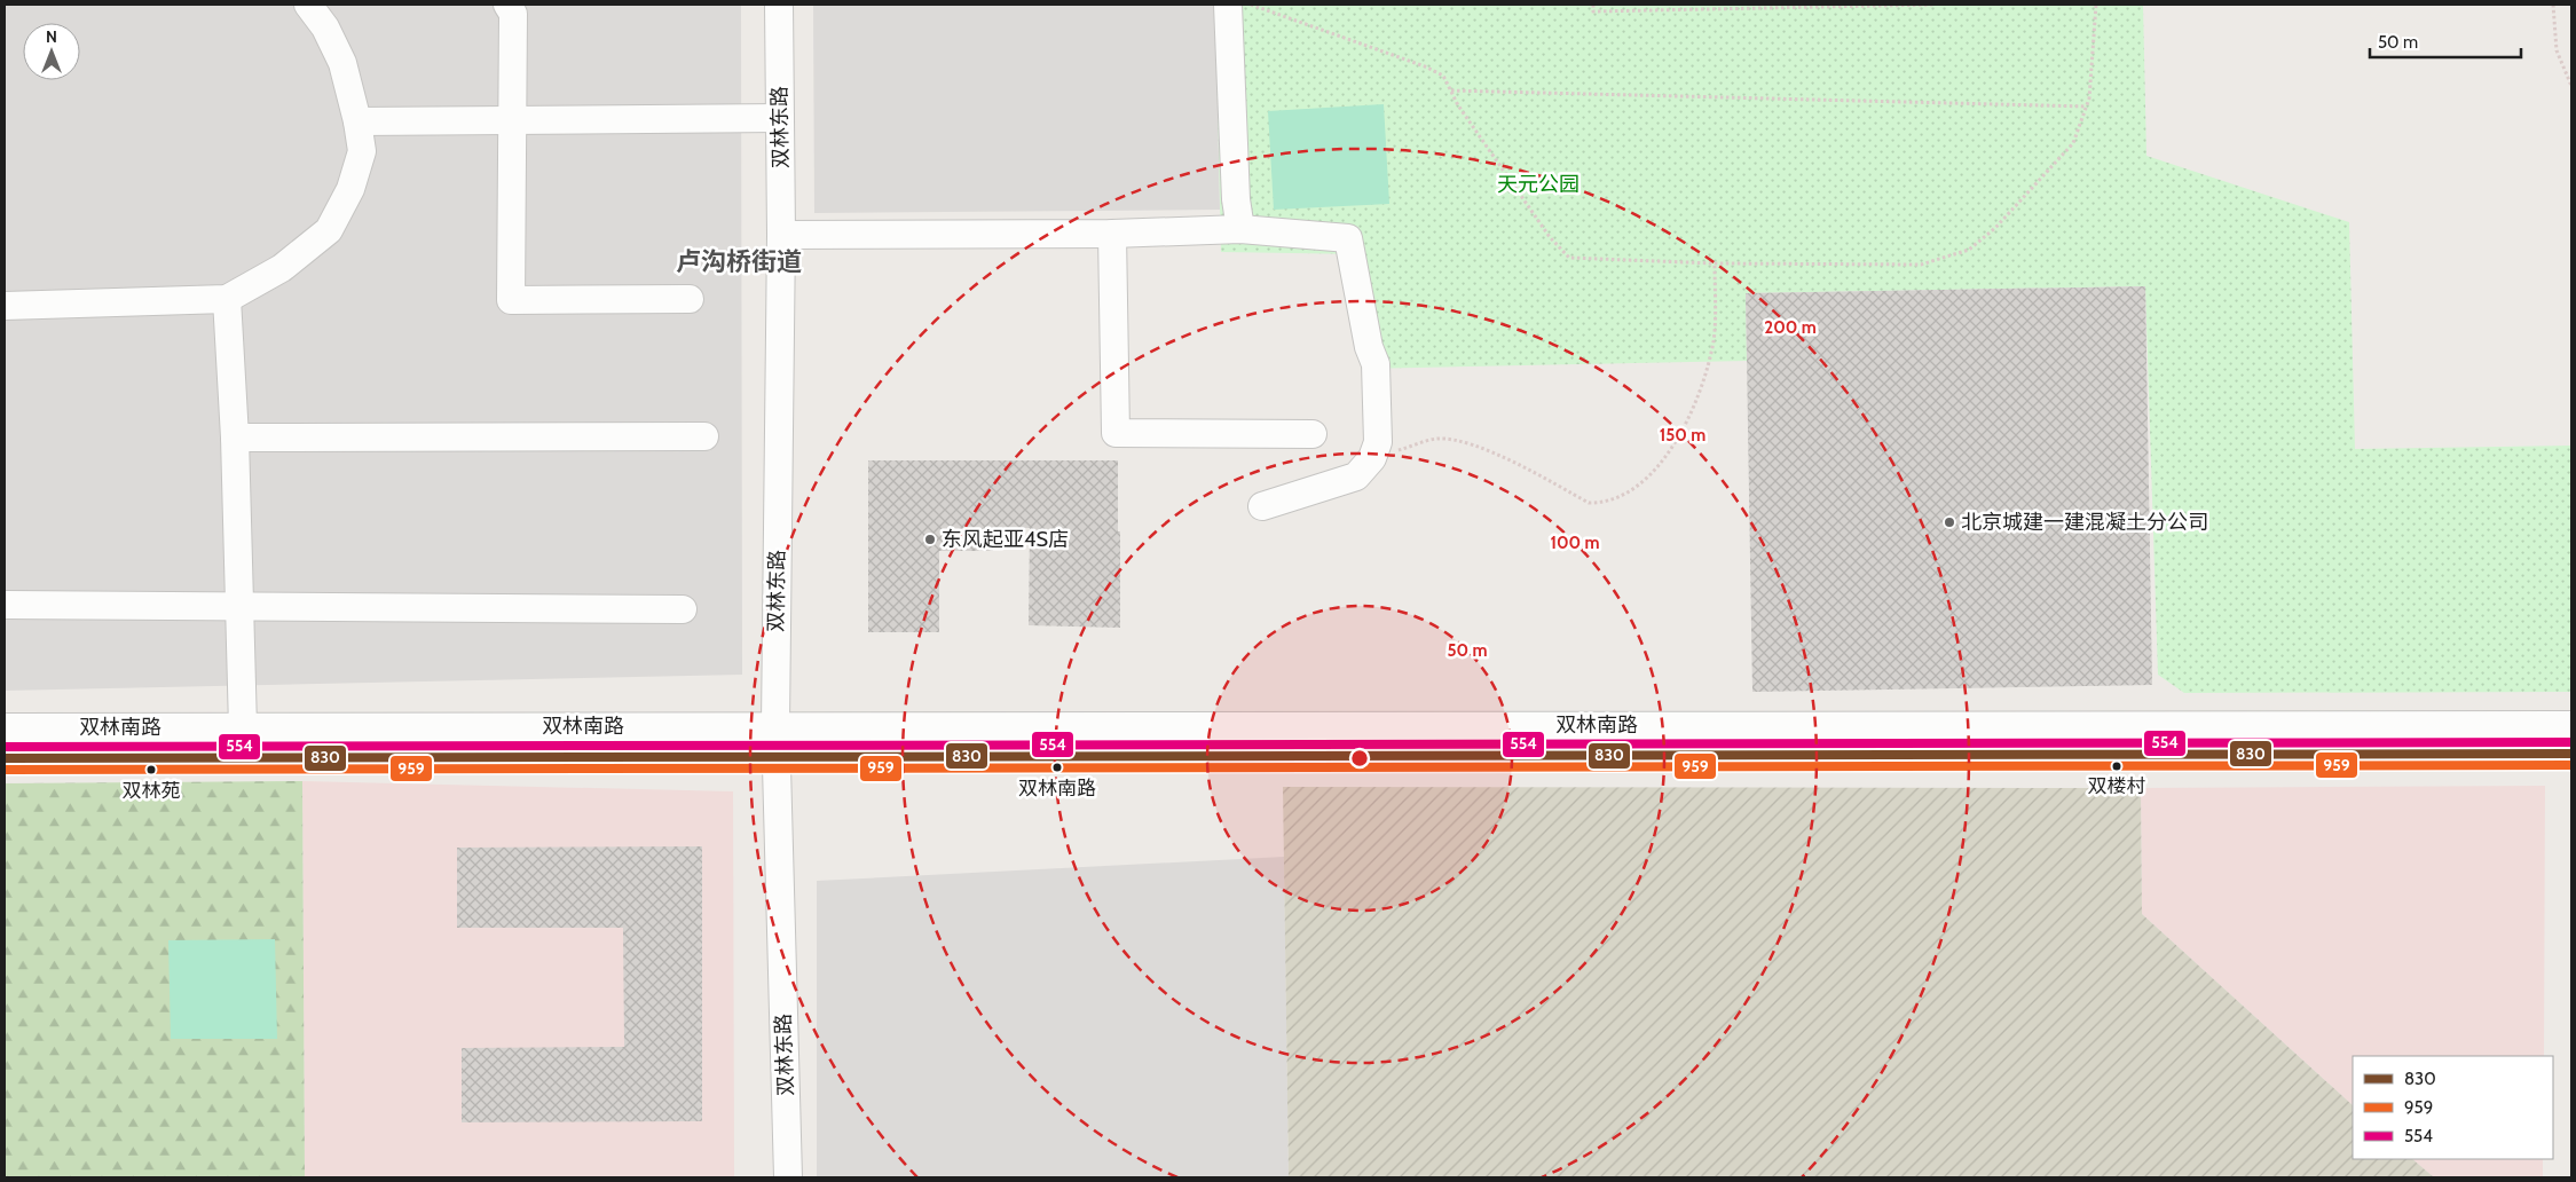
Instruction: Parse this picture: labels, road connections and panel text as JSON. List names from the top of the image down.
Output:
{
  "streets": {
    "street": ["双林东路", "双林南路"]
  },
  "crossings": [
    ["双林东路", "双林南路"]
  ],
  "districts": ["卢沟桥街道"],
  "parks": ["天元公园"],
  "places": [
    "北京城建一建混凝土分公司",
    "东风起亚4S店",
    "双楼村",
    "双林南路",
    "双林苑"
  ],
  "lines": ["transit line 554", "transit line 830", "transit line 959"],
  "legend": ["830", "959", "554"],
  "scale_bar": "50 m",
  "north": "top",
  "rings": [
    "200 m",
    "150 m",
    "100 m",
    "50 m"
  ]
}
